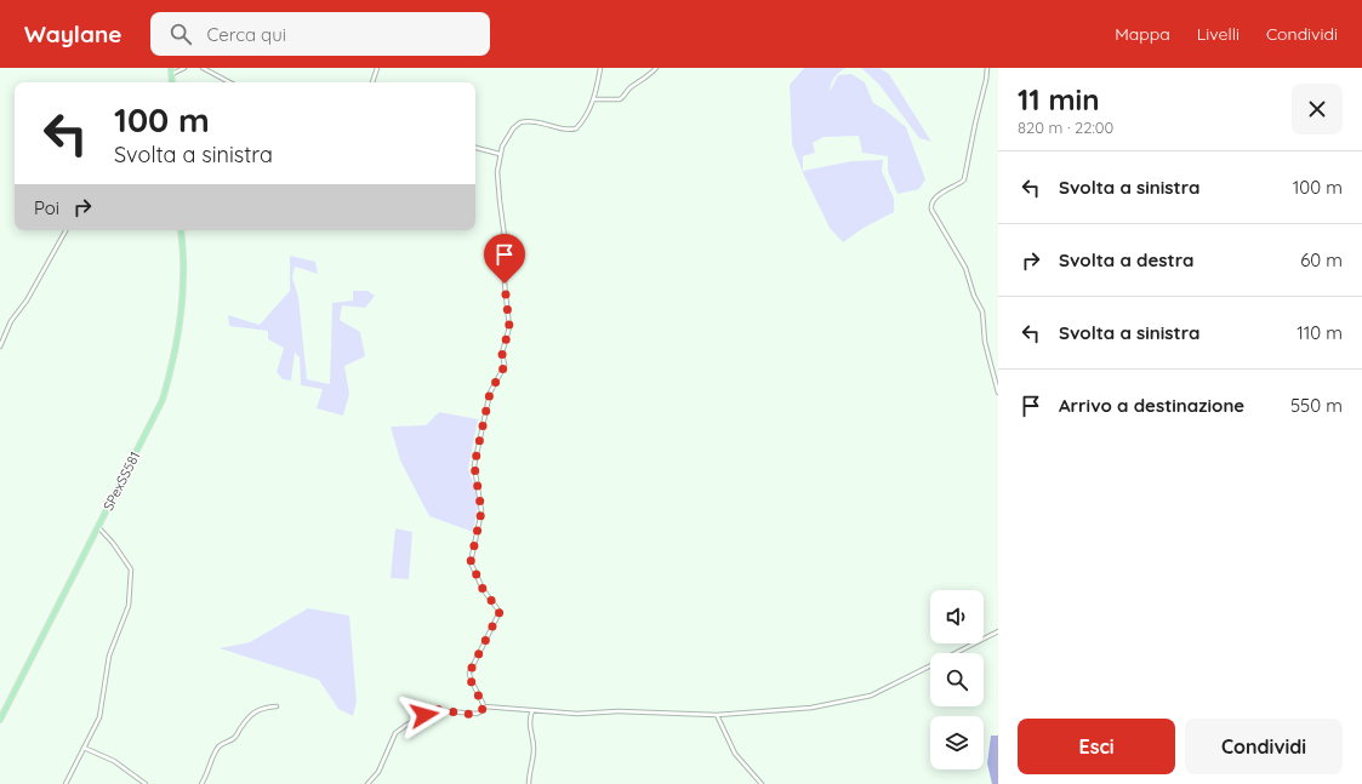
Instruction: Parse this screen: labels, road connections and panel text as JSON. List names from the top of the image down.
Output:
{
  "streets": {
    "main road": ["SPexSS581"]
  },
  "page": {
    "header": "Waylane",
    "search": "Cerca qui",
    "nav": ["Mappa", "Livelli", "Condividi"],
    "heading": ["11 min", "820 m · 22:00"],
    "turn": ["100 m", "Svolta a sinistra"],
    "list": [
      {
        "name": "Svolta a sinistra",
        "value": "100 m"
      },
      {
        "name": "Svolta a destra",
        "value": "60 m"
      },
      {
        "name": "Svolta a sinistra",
        "value": "110 m"
      },
      {
        "name": "Arrivo a destinazione",
        "value": "550 m"
      }
    ],
    "then": "Poi",
    "buttons": ["Esci", "Condividi"]
  }
}
